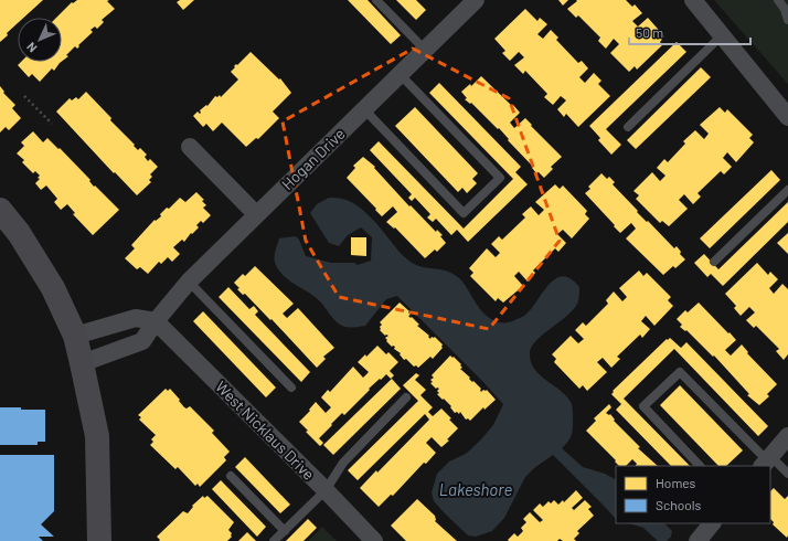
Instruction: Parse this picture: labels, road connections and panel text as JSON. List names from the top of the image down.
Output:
{
  "streets": {
    "street": ["Hogan Drive", "West Nicklaus Drive"]
  },
  "crossings": [
    ["Hogan Drive", "West Nicklaus Drive"]
  ],
  "water": ["Lakeshore"],
  "legend": ["Homes", "Schools"],
  "scale_bar": "50 m",
  "north": "bottom left"
}
